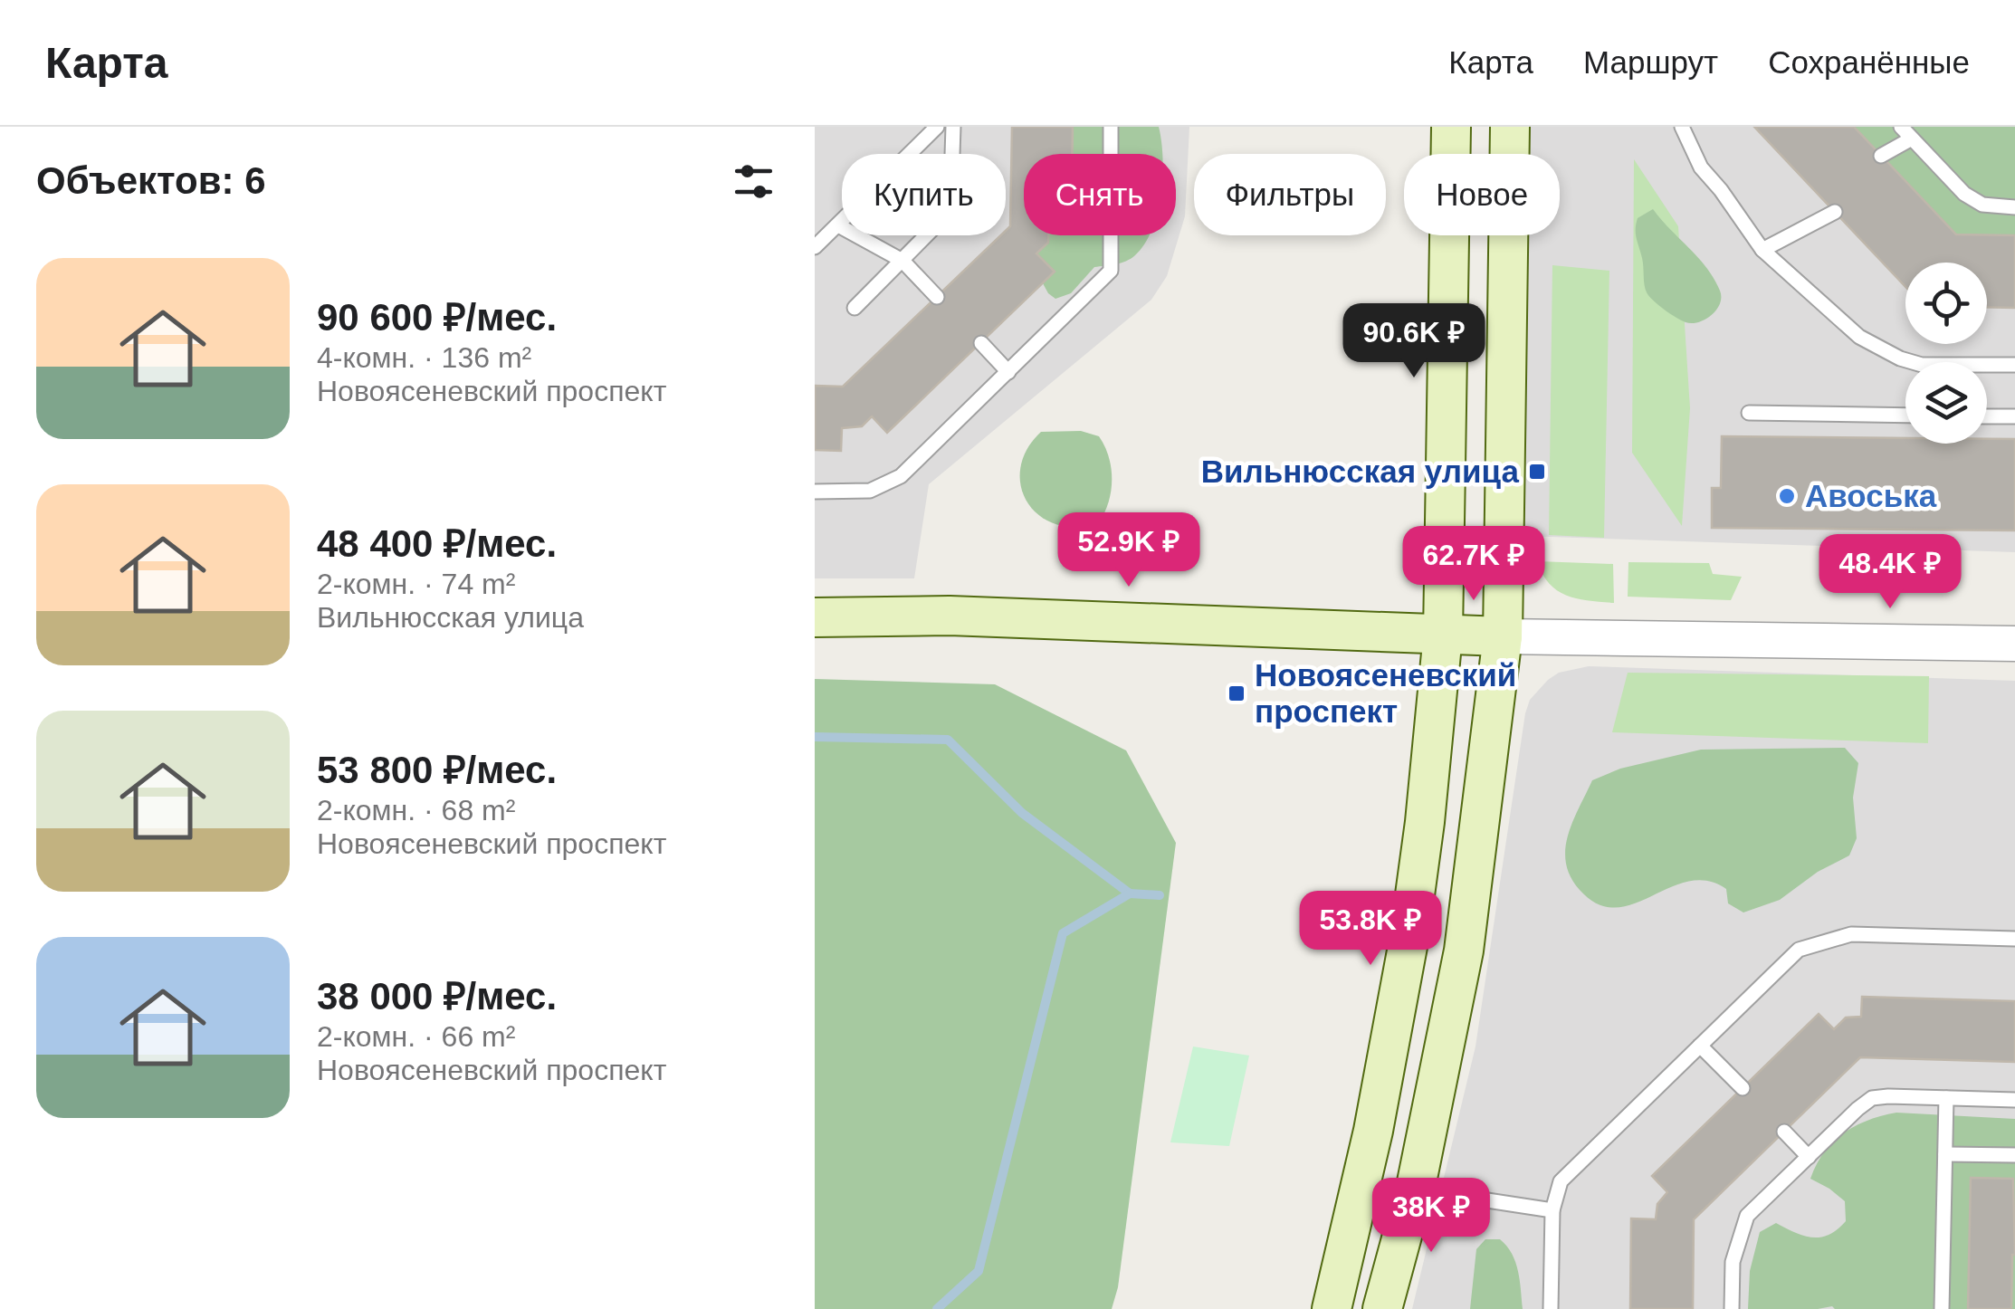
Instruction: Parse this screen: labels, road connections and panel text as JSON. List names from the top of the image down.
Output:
{
  "places": {
    "transit": ["Вильнюсская улица", "Новоясеневский проспект"],
    "other": ["Авоська"]
  },
  "page": {
    "header": "Карта",
    "nav": ["Карта", "Маршрут", "Сохранённые"],
    "heading": "Объектов: 6",
    "chip": [
      "Купить",
      "Снять",
      "Фильтры",
      "Новое"
    ],
    "list": [
      {
        "name": "90 600 ₽/мес.",
        "note": "4-комн. · 136 m² · Новоясеневский проспект"
      },
      {
        "name": "48 400 ₽/мес.",
        "note": "2-комн. · 74 m² · Вильнюсская улица"
      },
      {
        "name": "53 800 ₽/мес.",
        "note": "2-комн. · 68 m² · Новоясеневский проспект"
      },
      {
        "name": "38 000 ₽/мес.",
        "note": "2-комн. · 66 m² · Новоясеневский проспект"
      }
    ],
    "price": [
      "90.6K ₽",
      "52.9K ₽",
      "62.7K ₽",
      "48.4K ₽",
      "53.8K ₽",
      "38K ₽"
    ]
  }
}
